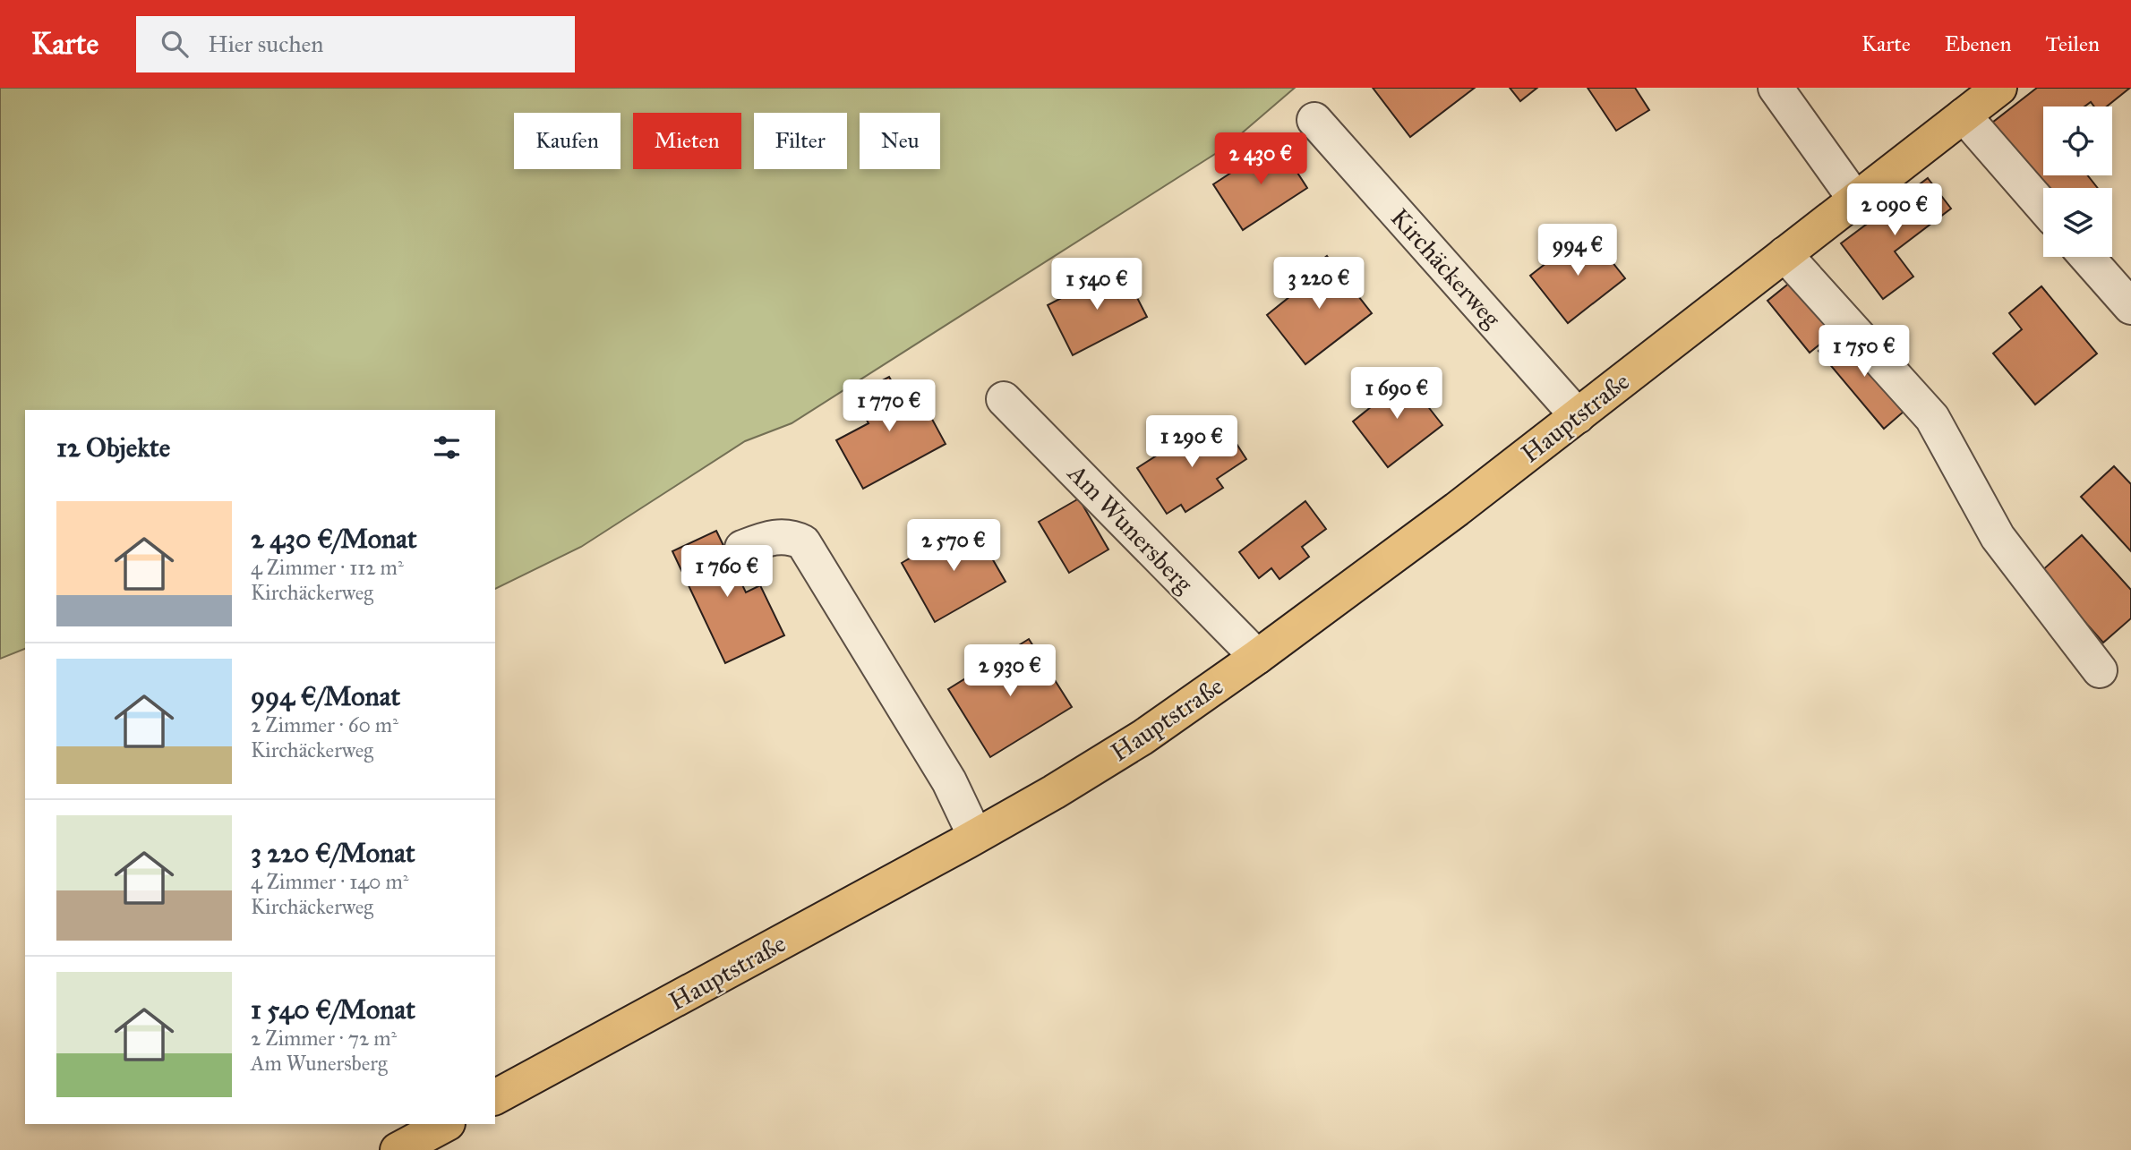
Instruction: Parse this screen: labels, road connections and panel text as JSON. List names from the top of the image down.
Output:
{
  "streets": {
    "main road": ["Hauptstraße"],
    "street": ["Kirchäckerweg", "Am Wunersberg"]
  },
  "crossings": [
    ["Kirchäckerweg", "Hauptstraße"],
    ["Hauptstraße", "Am Wunersberg"]
  ],
  "page": {
    "header": "Karte",
    "search": "Hier suchen",
    "nav": ["Karte", "Ebenen", "Teilen"],
    "chip": [
      "Kaufen",
      "Mieten",
      "Filter",
      "Neu"
    ],
    "price": [
      "2 430 €",
      "2 090 €",
      "994 €",
      "3 220 €",
      "1 540 €",
      "1 750 €",
      "1 690 €",
      "1 770 €",
      "1 290 €",
      "2 570 €",
      "1 760 €",
      "2 930 €"
    ],
    "heading": "12 Objekte",
    "list": [
      {
        "name": "2 430 €/Monat",
        "note": "4 Zimmer · 112 m² · Kirchäckerweg"
      },
      {
        "name": "994 €/Monat",
        "note": "2 Zimmer · 60 m² · Kirchäckerweg"
      },
      {
        "name": "3 220 €/Monat",
        "note": "4 Zimmer · 140 m² · Kirchäckerweg"
      },
      {
        "name": "1 540 €/Monat",
        "note": "2 Zimmer · 72 m² · Am Wunersberg"
      }
    ]
  }
}
